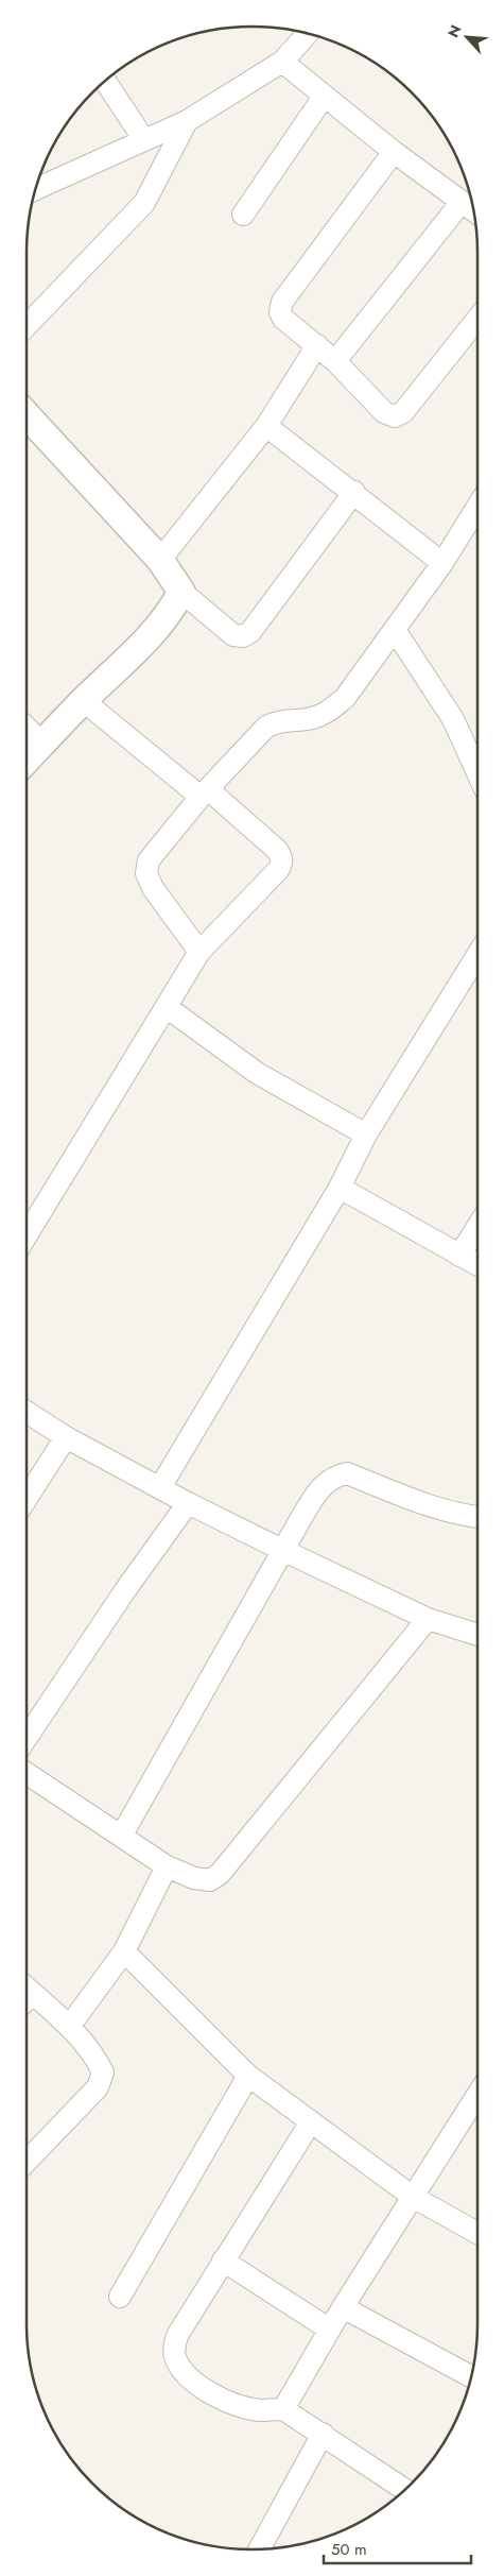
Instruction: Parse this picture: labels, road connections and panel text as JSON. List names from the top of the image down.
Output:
{
  "scale_bar": "50 m",
  "north": "top left"
}
